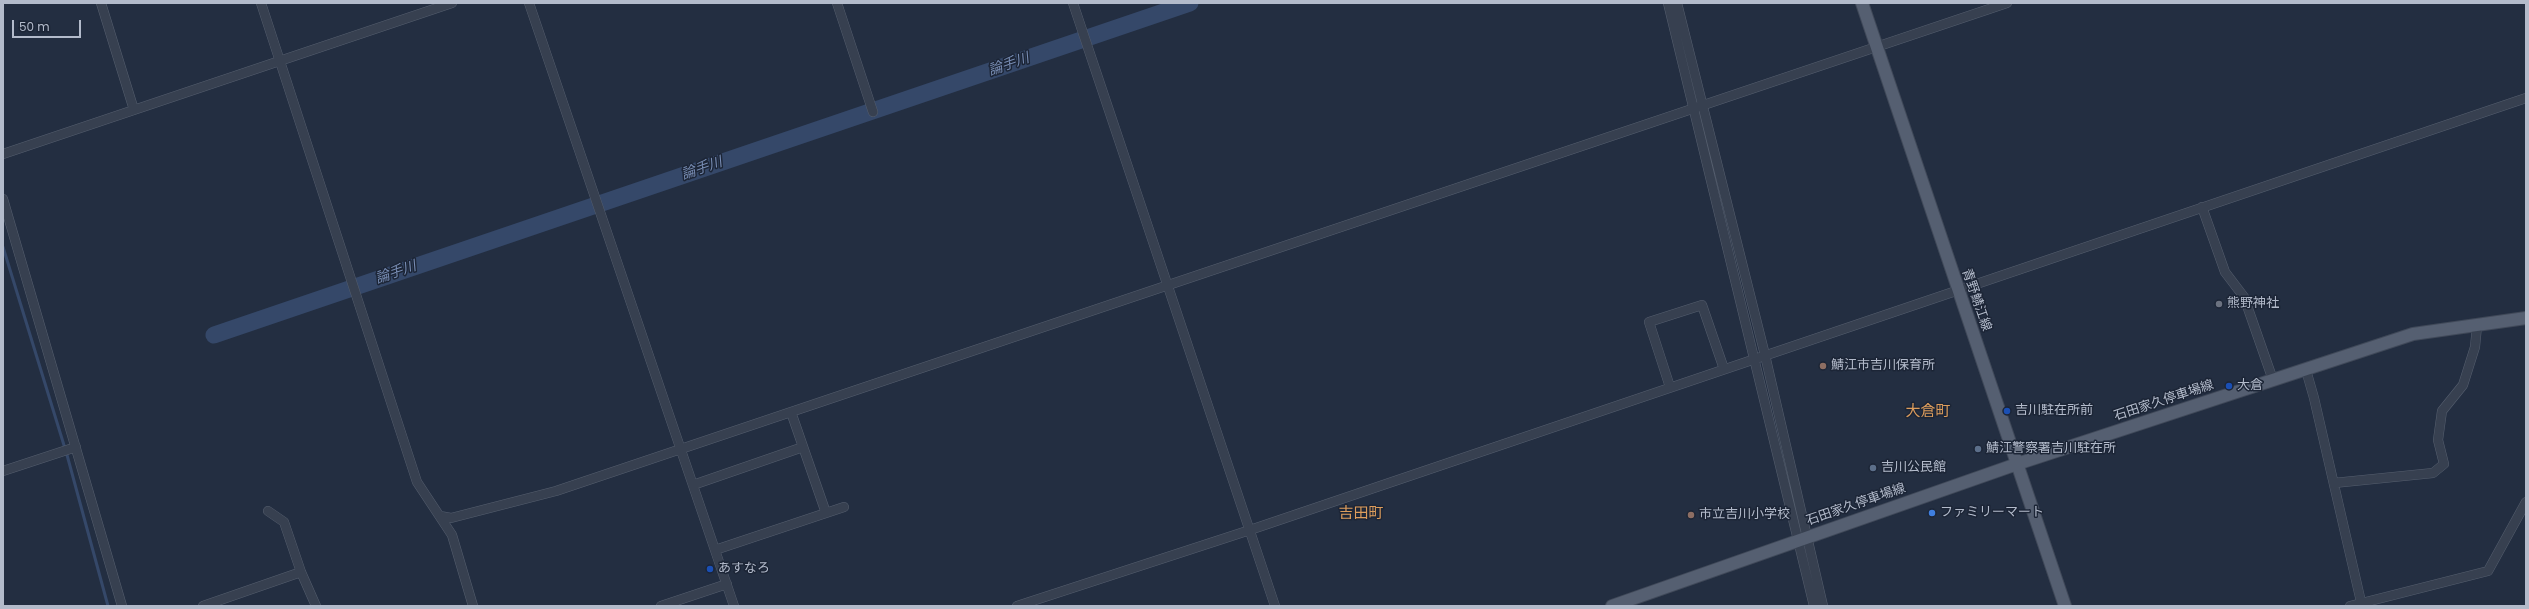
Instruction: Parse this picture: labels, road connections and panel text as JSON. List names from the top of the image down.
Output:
{
  "streets": {
    "main road": ["青野鯖江線", "石田家久停車場線"]
  },
  "crossings": [
    ["青野鯖江線", "石田家久停車場線"]
  ],
  "districts": ["大倉町", "吉田町"],
  "water": ["論手川"],
  "places": [
    "熊野神社",
    "鯖江市吉川保育所",
    "大倉",
    "吉川駐在所前",
    "鯖江警察署吉川駐在所",
    "吉川公民館",
    "ファミリーマート",
    "市立吉川小学校",
    "あすなろ"
  ],
  "scale_bar": "50 m"
}
